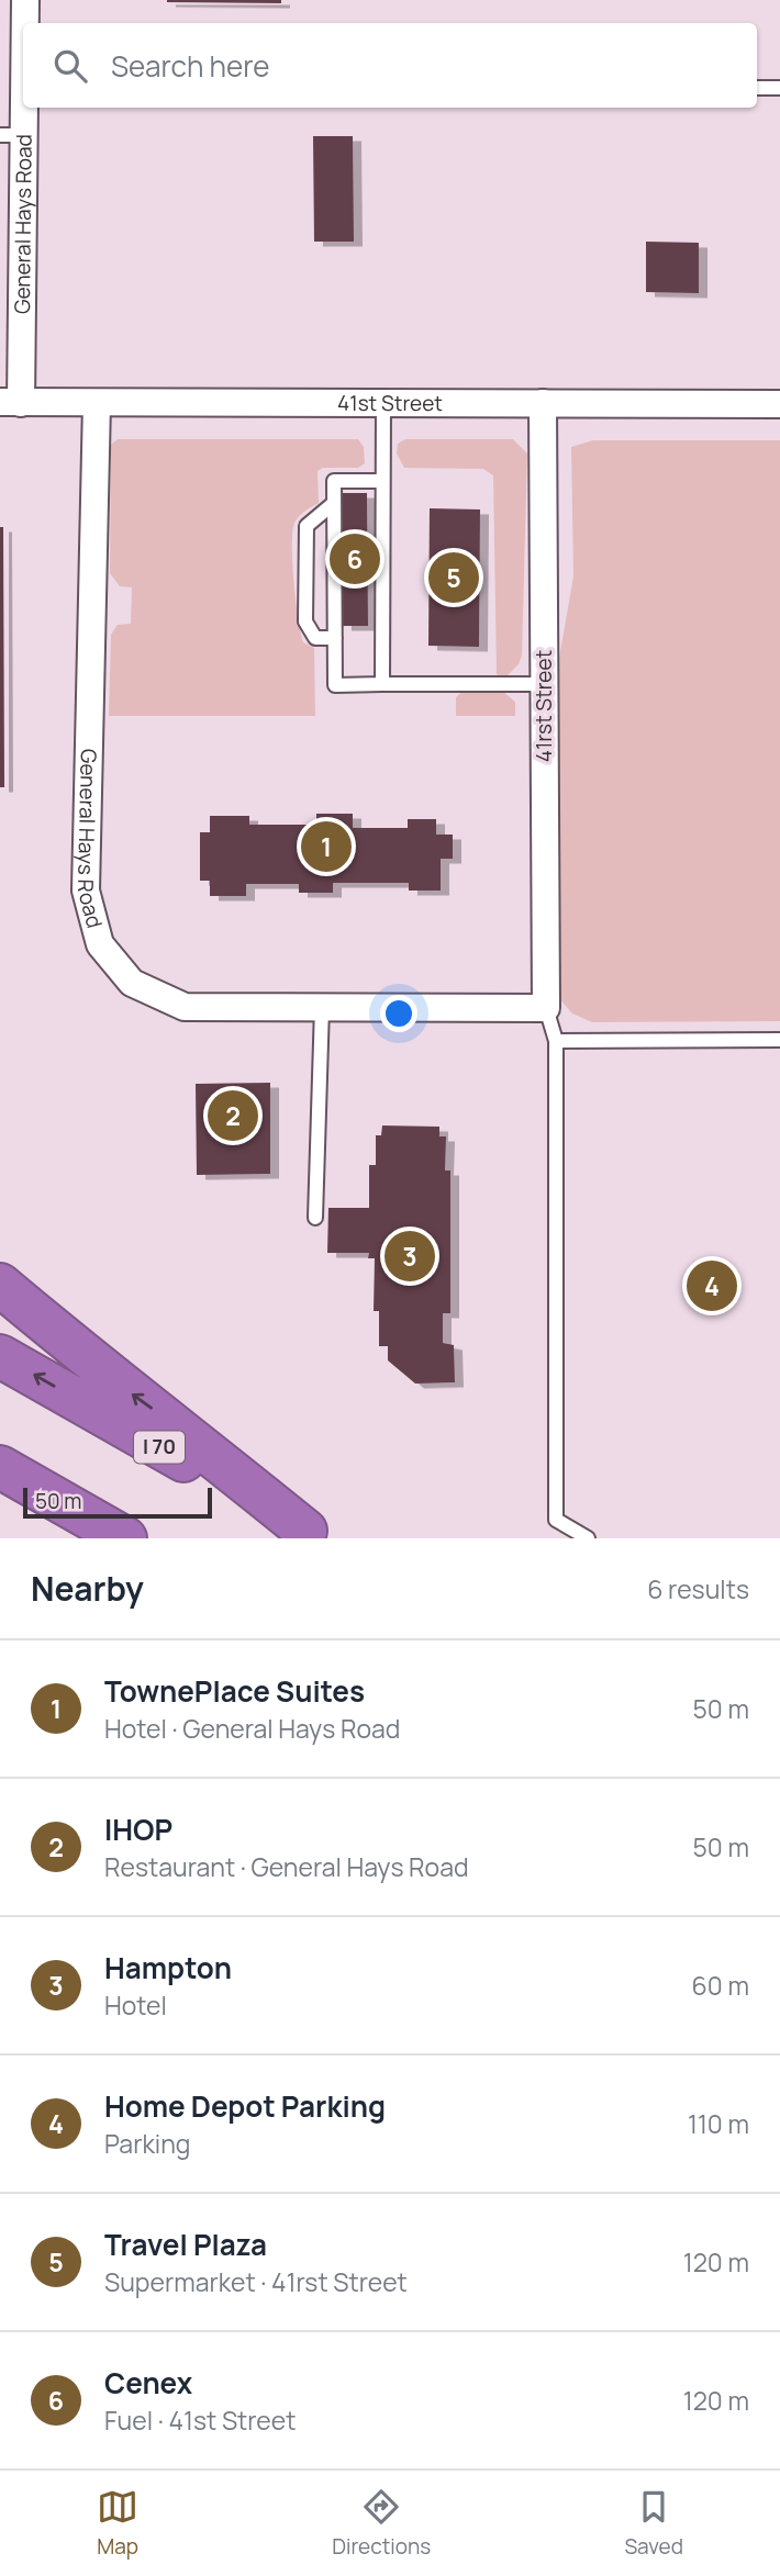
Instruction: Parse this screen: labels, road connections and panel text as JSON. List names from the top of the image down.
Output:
{
  "streets": {
    "highway": ["I 70"],
    "street": ["General Hays Road", "41st Street", "41rst Street"]
  },
  "crossings": [
    ["General Hays Road", "41st Street"],
    ["General Hays Road", "41rst Street"],
    ["41st Street", "41rst Street"]
  ],
  "scale_bar": "50 m",
  "page": {
    "search": "Search here",
    "pins": [
      "6",
      "5",
      "1",
      "2",
      "3",
      "4"
    ],
    "scale": "50 m",
    "heading": ["Nearby", "6 results"],
    "list": [
      {
        "mark": "1",
        "name": "TownePlace Suites",
        "note": "Hotel · General Hays Road",
        "value": "50 m"
      },
      {
        "mark": "2",
        "name": "IHOP",
        "note": "Restaurant · General Hays Road",
        "value": "50 m"
      },
      {
        "mark": "3",
        "name": "Hampton",
        "note": "Hotel",
        "value": "60 m"
      },
      {
        "mark": "4",
        "name": "Home Depot Parking",
        "note": "Parking",
        "value": "110 m"
      },
      {
        "mark": "5",
        "name": "Travel Plaza",
        "note": "Supermarket · 41rst Street",
        "value": "120 m"
      },
      {
        "mark": "6",
        "name": "Cenex",
        "note": "Fuel · 41st Street",
        "value": "120 m"
      }
    ],
    "nav": ["Map", "Directions", "Saved"]
  }
}
